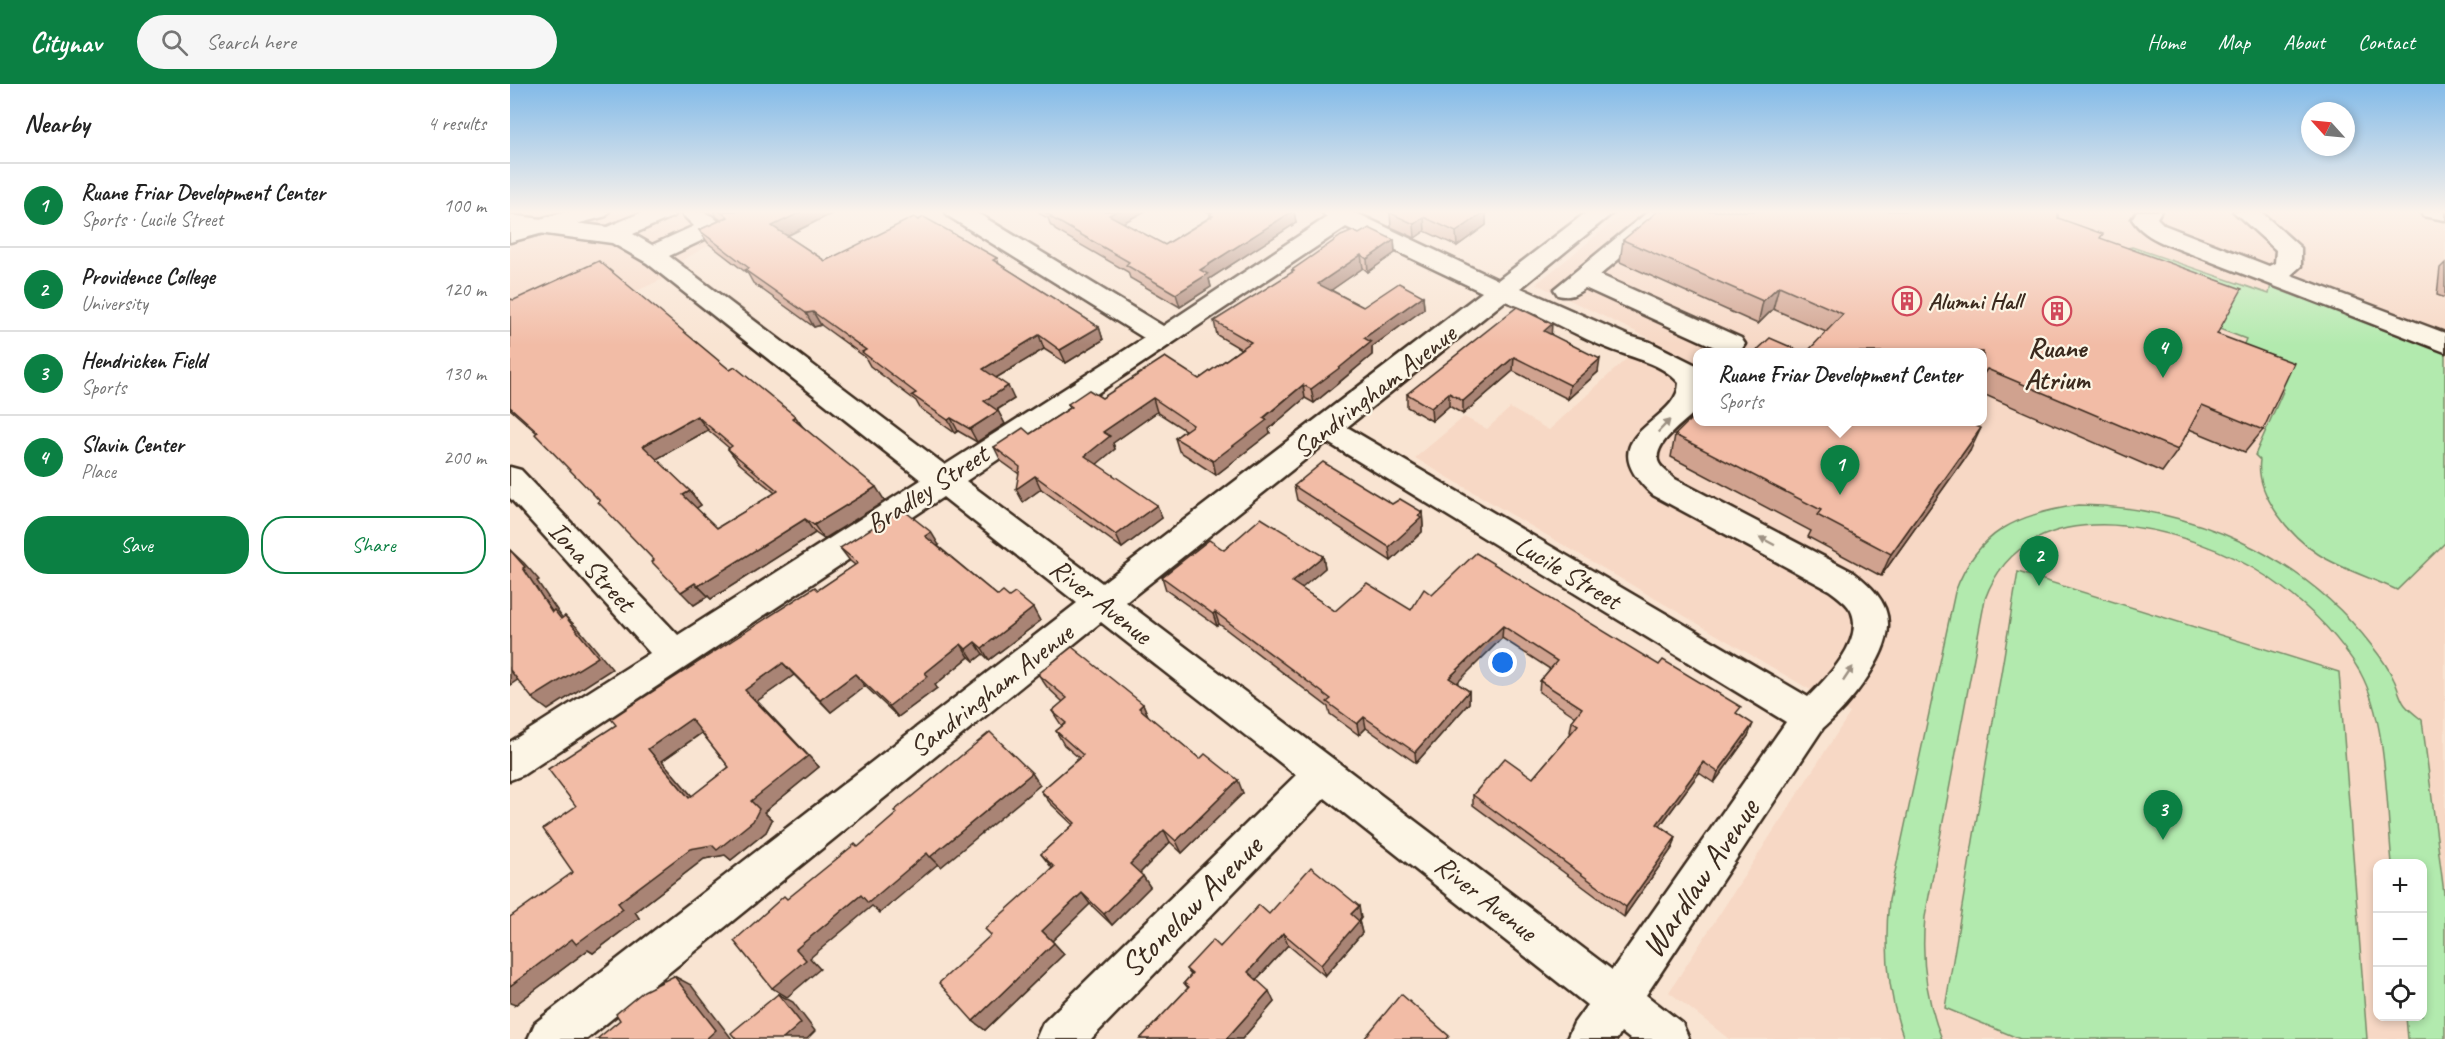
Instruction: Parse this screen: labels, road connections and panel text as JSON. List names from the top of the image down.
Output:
{
  "streets": {
    "street": [
      "Sandringham Avenue",
      "Bradley Street",
      "Iona Street",
      "Lucile Street",
      "River Avenue",
      "Wardlaw Avenue",
      "Stonelaw Avenue"
    ]
  },
  "crossings": [
    ["Sandringham Avenue", "Lucile Street"],
    ["Sandringham Avenue", "River Avenue"],
    ["Bradley Street", "Iona Street"],
    ["Bradley Street", "River Avenue"],
    ["Lucile Street", "Wardlaw Avenue"],
    ["River Avenue", "Wardlaw Avenue"],
    ["River Avenue", "Stonelaw Avenue"]
  ],
  "places": {
    "building": ["Alumni Hall", "Ruane Atrium"]
  },
  "north": "top left",
  "page": {
    "header": "Citynav",
    "search": "Search here",
    "nav": [
      "Home",
      "Map",
      "About",
      "Contact"
    ],
    "heading": ["Nearby", "4 results"],
    "list": [
      {
        "mark": "1",
        "name": "Ruane Friar Development Center",
        "note": "Sports · Lucile Street",
        "value": "100 m"
      },
      {
        "mark": "2",
        "name": "Providence College",
        "note": "University",
        "value": "120 m"
      },
      {
        "mark": "3",
        "name": "Hendricken Field",
        "note": "Sports",
        "value": "130 m"
      },
      {
        "mark": "4",
        "name": "Slavin Center",
        "note": "Place",
        "value": "200 m"
      }
    ],
    "pins": [
      "4",
      "1",
      "2",
      "3"
    ],
    "popup": ["Ruane Friar Development Center", "Sports"],
    "buttons": ["Save", "Share"],
    "map_buttons": ["+", "−"]
  }
}
